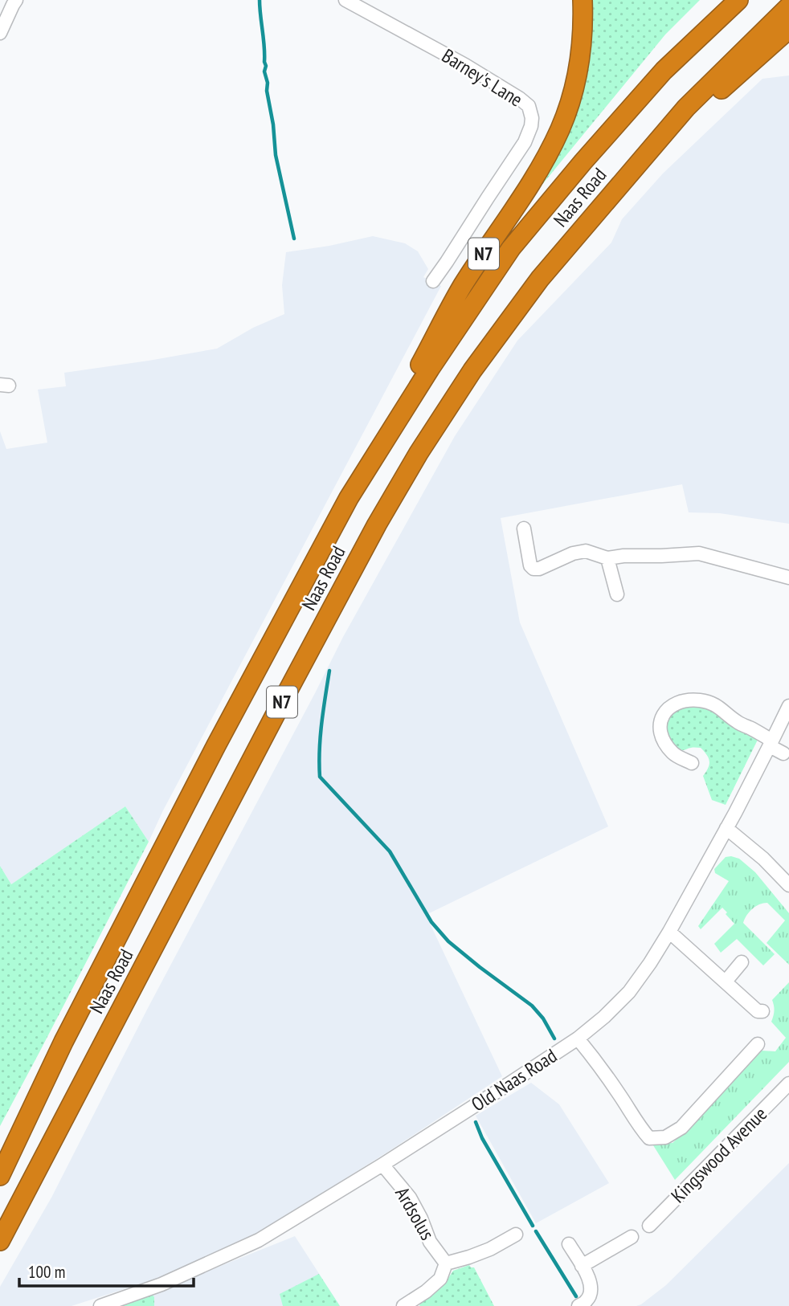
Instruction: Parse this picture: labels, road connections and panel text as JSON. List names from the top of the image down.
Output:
{
  "streets": {
    "highway": ["Naas Road", "N7"],
    "street": [
      "Barney's Lane",
      "Old Naas Road",
      "Kingswood Avenue",
      "Ardsolus"
    ]
  },
  "crossings": [
    ["Naas Road", "N7"],
    ["Old Naas Road", "Ardsolus"]
  ],
  "scale_bar": "100 m"
}
